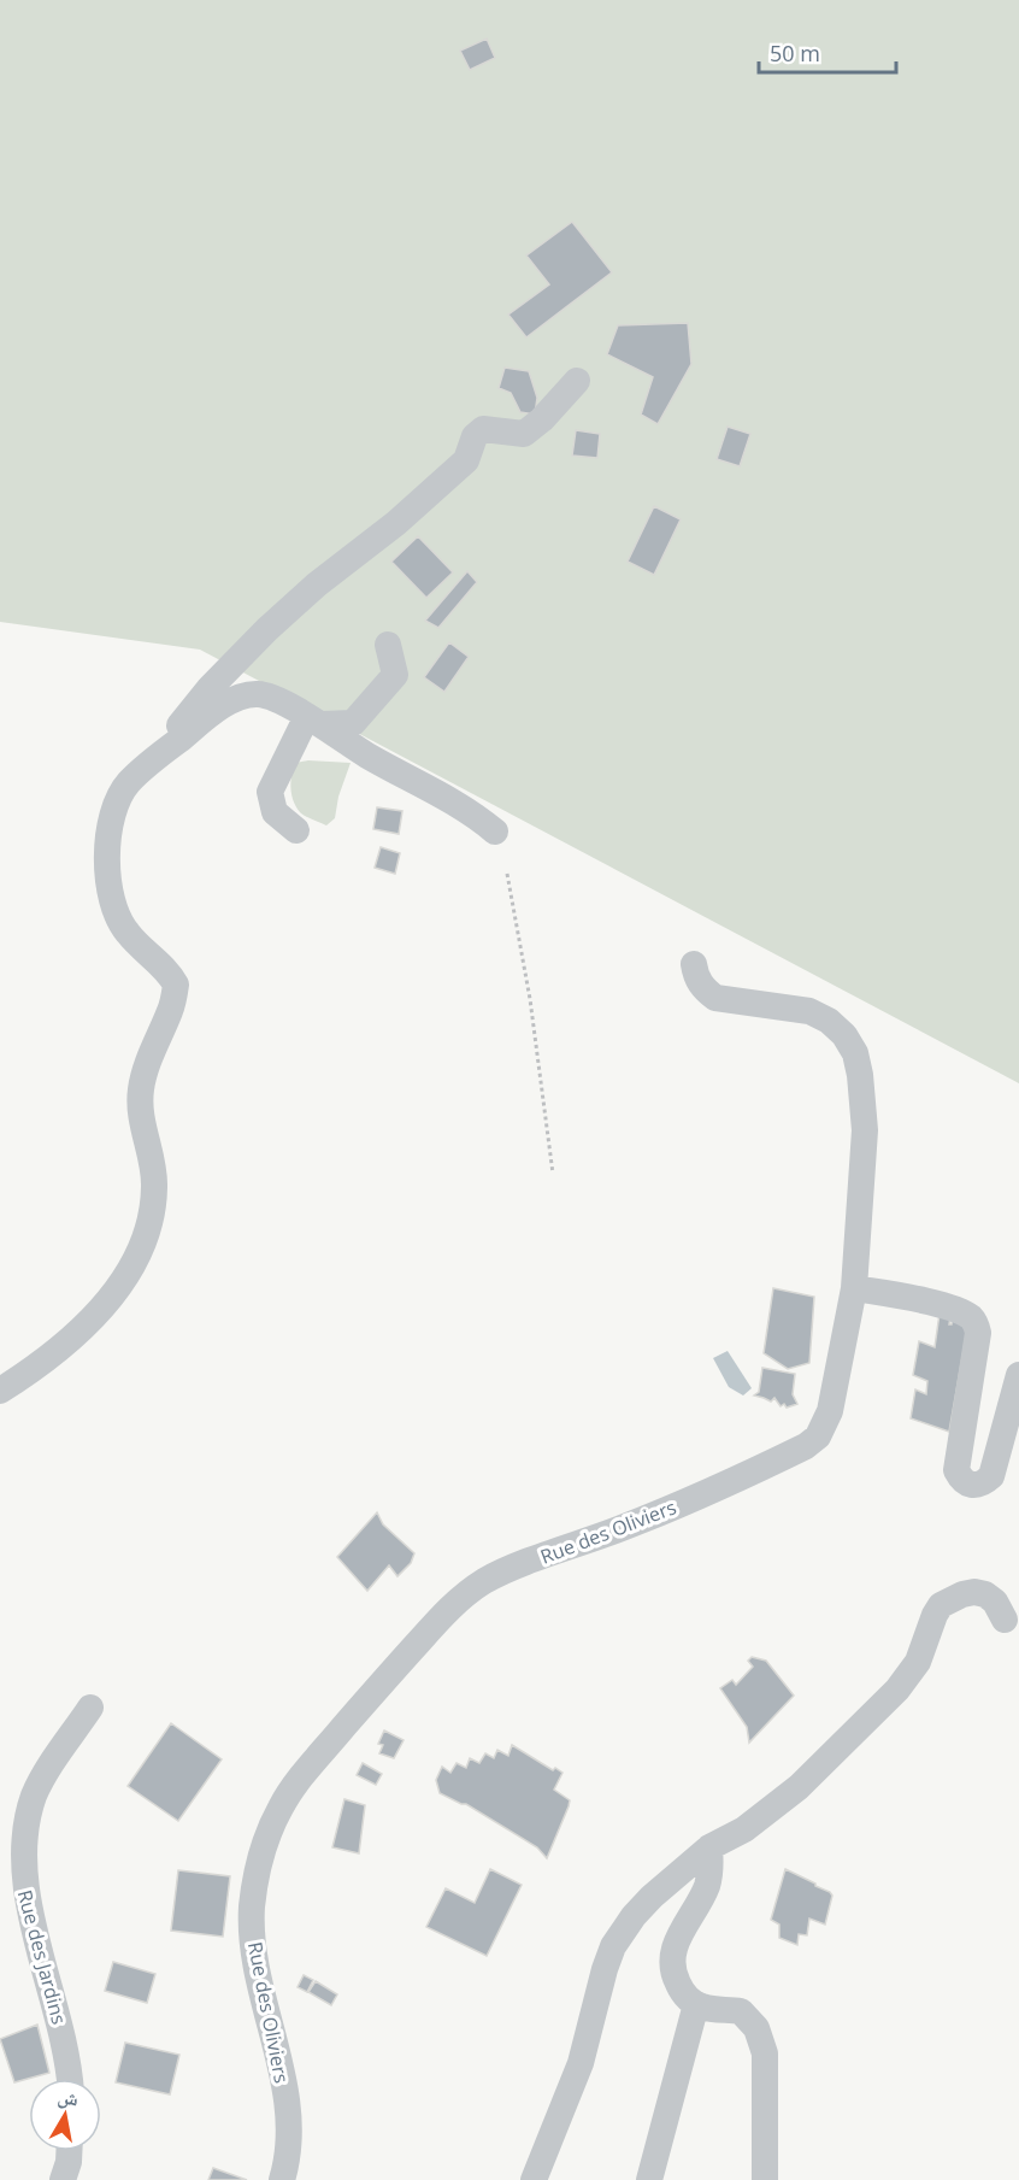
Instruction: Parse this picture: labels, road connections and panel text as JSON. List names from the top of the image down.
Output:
{
  "streets": {
    "street": ["Rue des Oliviers", "Rue des Jardins"]
  },
  "scale_bar": "50 m",
  "north": "top"
}
